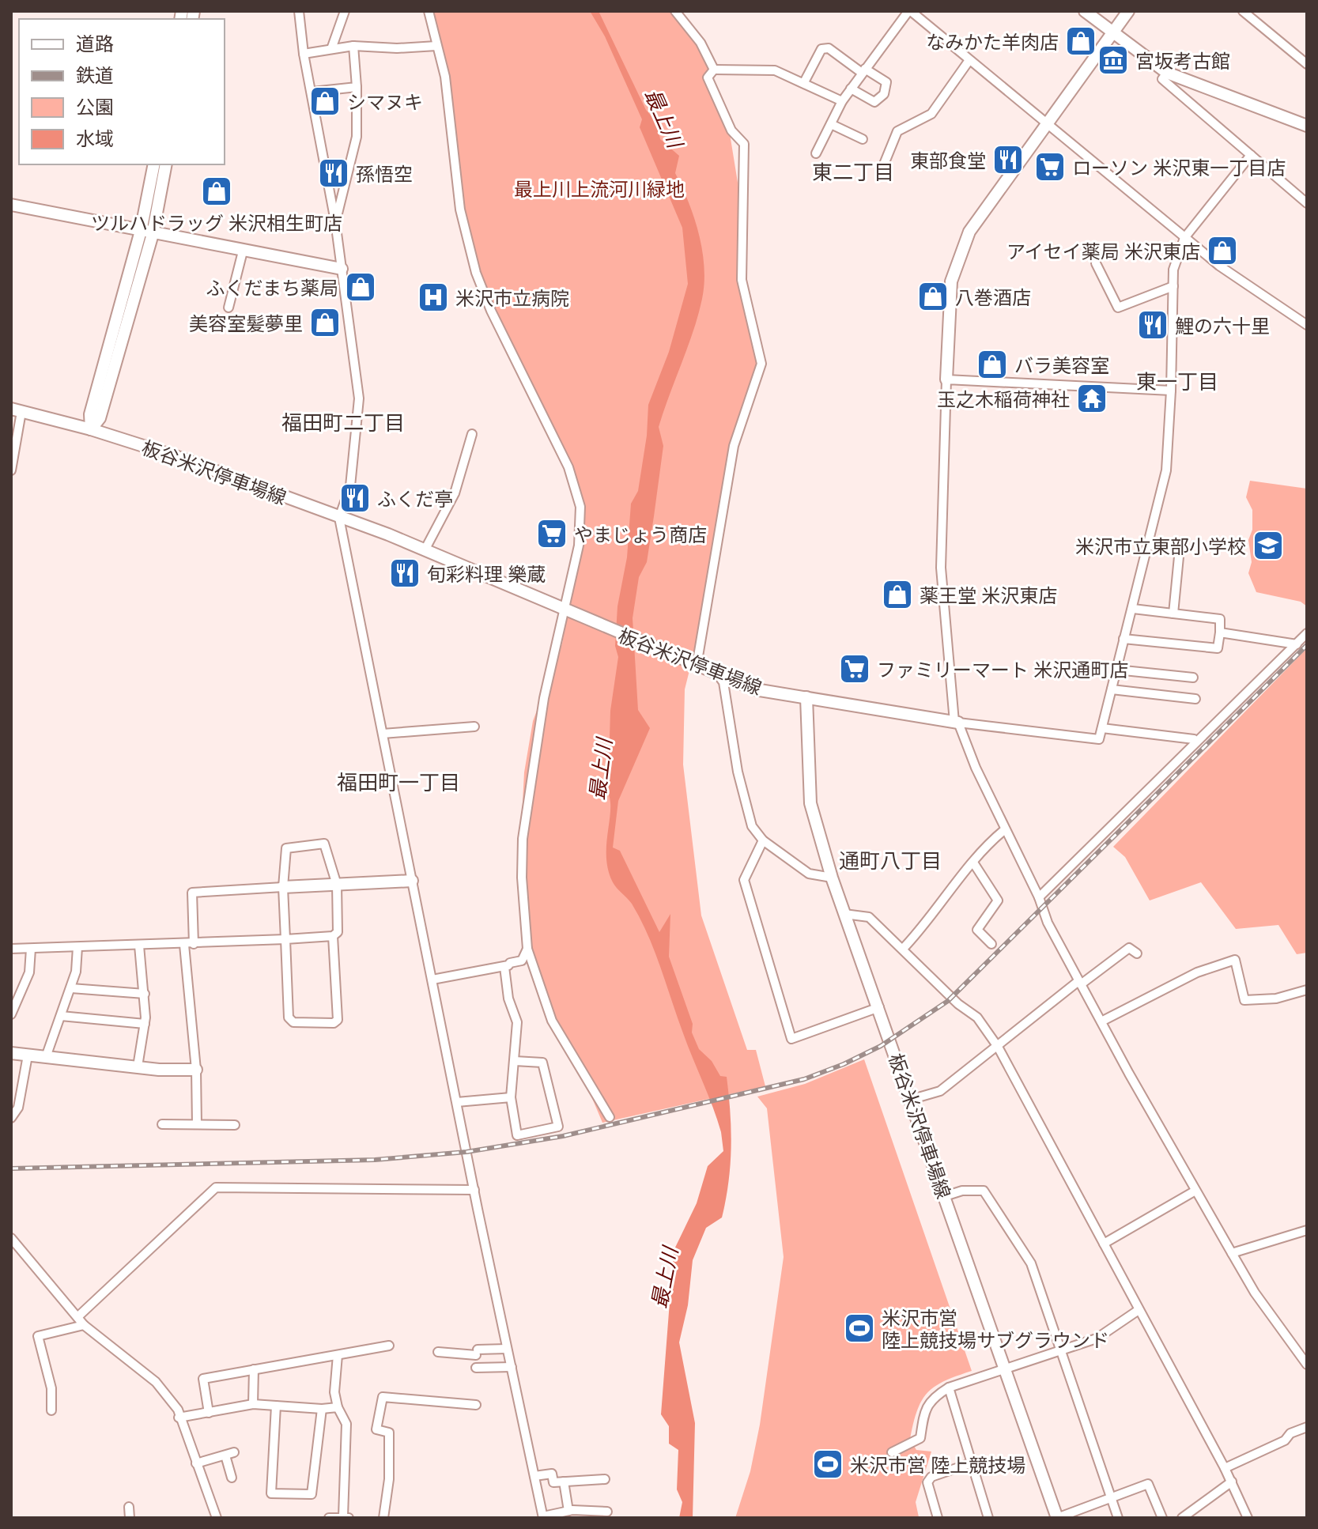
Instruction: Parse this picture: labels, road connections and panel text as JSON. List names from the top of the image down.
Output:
{
  "streets": {
    "main road": ["板谷米沢停車場線"]
  },
  "districts": [
    "東二丁目",
    "東一丁目",
    "福田町二丁目",
    "福田町一丁目",
    "通町八丁目"
  ],
  "water": ["最上川"],
  "parks": ["最上川上流河川緑地"],
  "places": {
    "shop": [
      "なみかた羊肉店",
      "シマヌキ",
      "ツルハドラッグ 米沢相生町店",
      "アイセイ薬局 米沢東店",
      "ふくだまち薬局",
      "八巻酒店",
      "美容室髪夢里",
      "バラ美容室",
      "薬王堂 米沢東店"
    ],
    "museum": ["宮坂考古館"],
    "restaurant": [
      "東部食堂",
      "孫悟空",
      "鯉の六十里",
      "ふくだ亭",
      "旬彩料理 樂蔵"
    ],
    "supermarket": ["ローソン 米沢東一丁目店", "やまじょう商店", "ファミリーマート 米沢通町店"],
    "hospital": ["米沢市立病院"],
    "temple": ["玉之木稲荷神社"],
    "school or university": ["米沢市立東部小学校"],
    "sports": ["米沢市営 陸上競技場サブグラウンド", "米沢市営 陸上競技場"]
  },
  "legend": [
    "道路",
    "鉄道",
    "公園",
    "水域"
  ]
}
